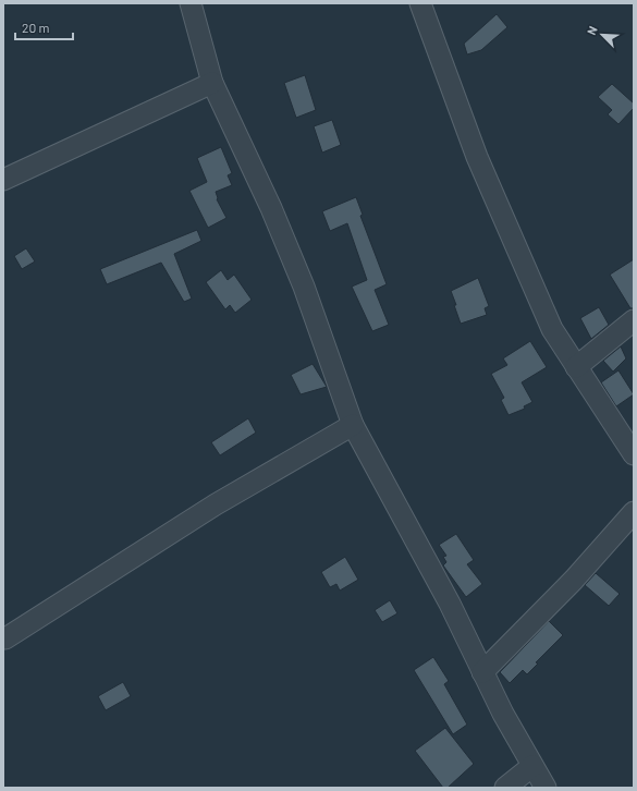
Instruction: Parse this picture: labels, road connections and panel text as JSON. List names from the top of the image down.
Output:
{
  "scale_bar": "20 m",
  "north": "top left"
}
